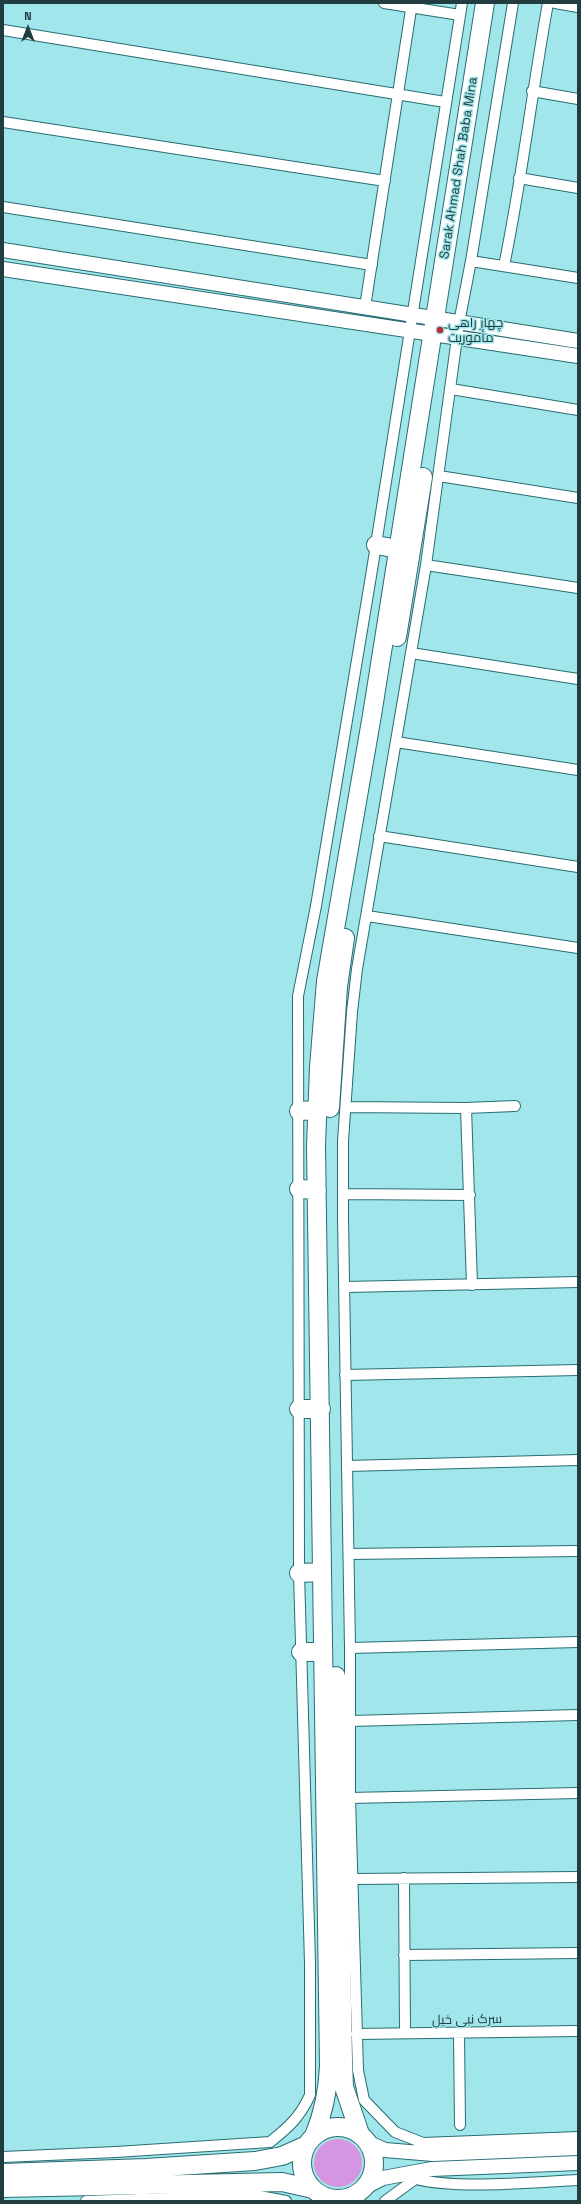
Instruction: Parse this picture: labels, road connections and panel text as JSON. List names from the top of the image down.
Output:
{
  "streets": {
    "highway": ["Sarak Ahmad Shah Baba Mina"],
    "street": ["سرک نبی خیل"]
  },
  "places": ["چهار راهی مأموریت"],
  "north": "top"
}
